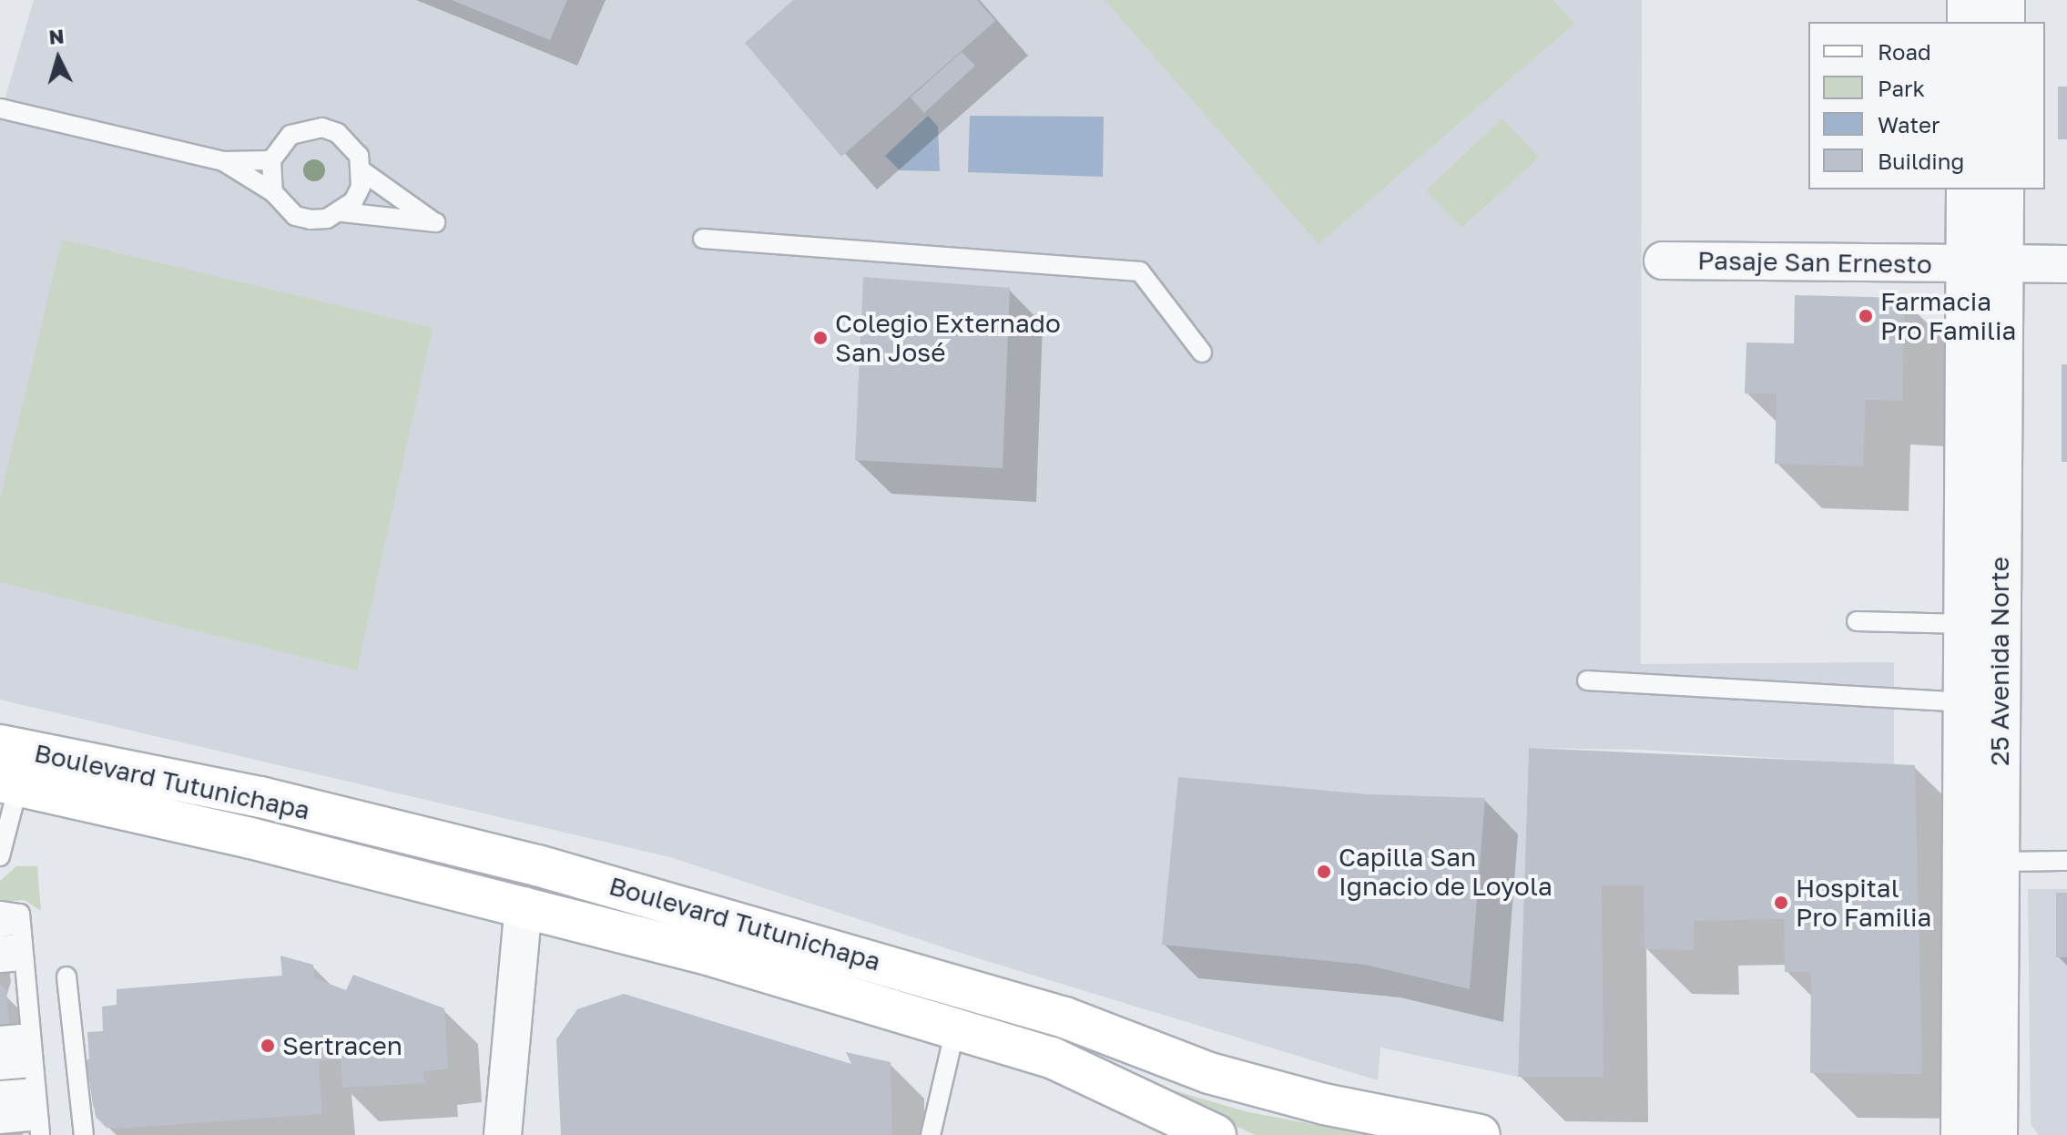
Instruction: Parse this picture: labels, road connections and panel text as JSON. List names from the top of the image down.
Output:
{
  "streets": {
    "main road": ["Boulevard Tutunichapa"],
    "street": ["Pasaje San Ernesto", "25 Avenida Norte"]
  },
  "crossings": [
    ["Pasaje San Ernesto", "25 Avenida Norte"]
  ],
  "places": [
    "Farmacia Pro Familia",
    "Colegio Externado San José",
    "Capilla San Ignacio de Loyola",
    "Hospital Pro Familia",
    "Sertracen"
  ],
  "legend": [
    "Road",
    "Park",
    "Water",
    "Building"
  ],
  "north": "top"
}
